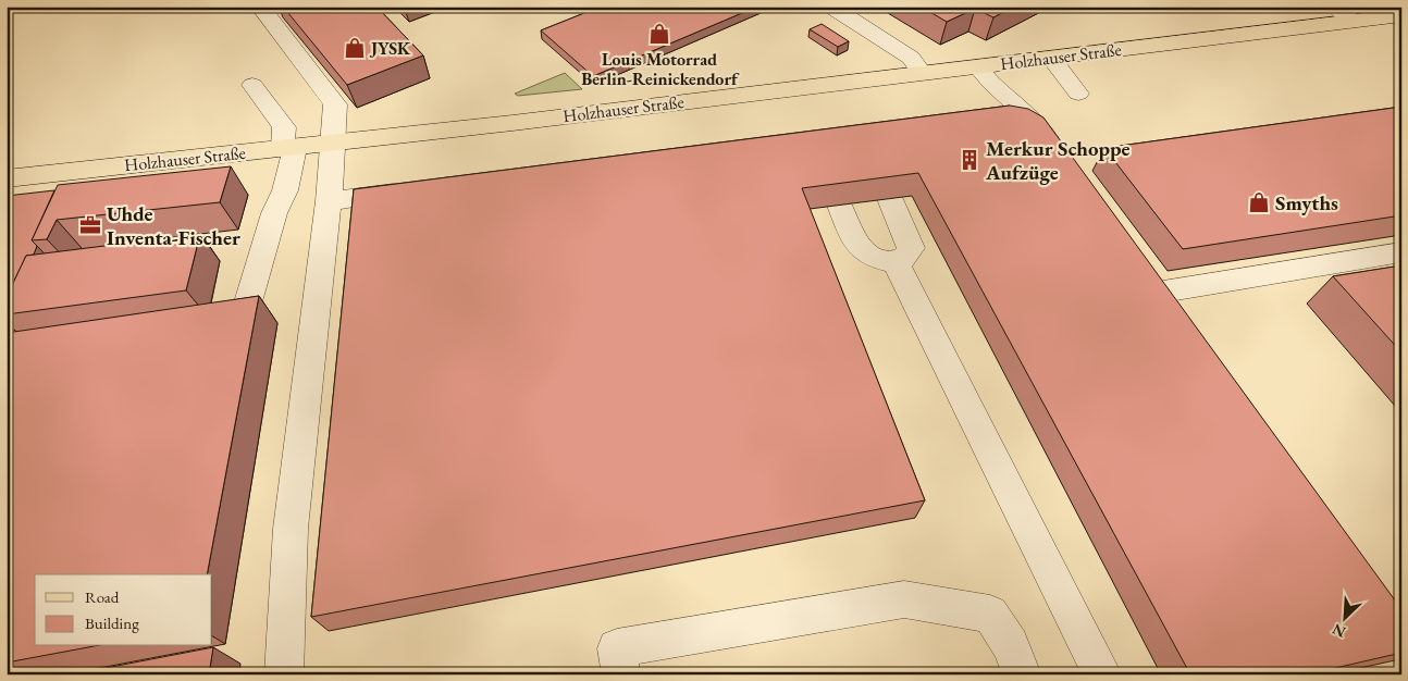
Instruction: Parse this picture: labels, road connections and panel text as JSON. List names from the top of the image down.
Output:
{
  "streets": {
    "main road": ["Holzhauser Straße"]
  },
  "places": {
    "shop": ["Louis Motorrad Berlin-Reinickendorf", "JYSK", "Smyths"],
    "building": ["Merkur Schoppe Aufzüge"],
    "office": ["Uhde Inventa-Fischer"]
  },
  "legend": ["Road", "Building"],
  "north": "bottom left"
}
